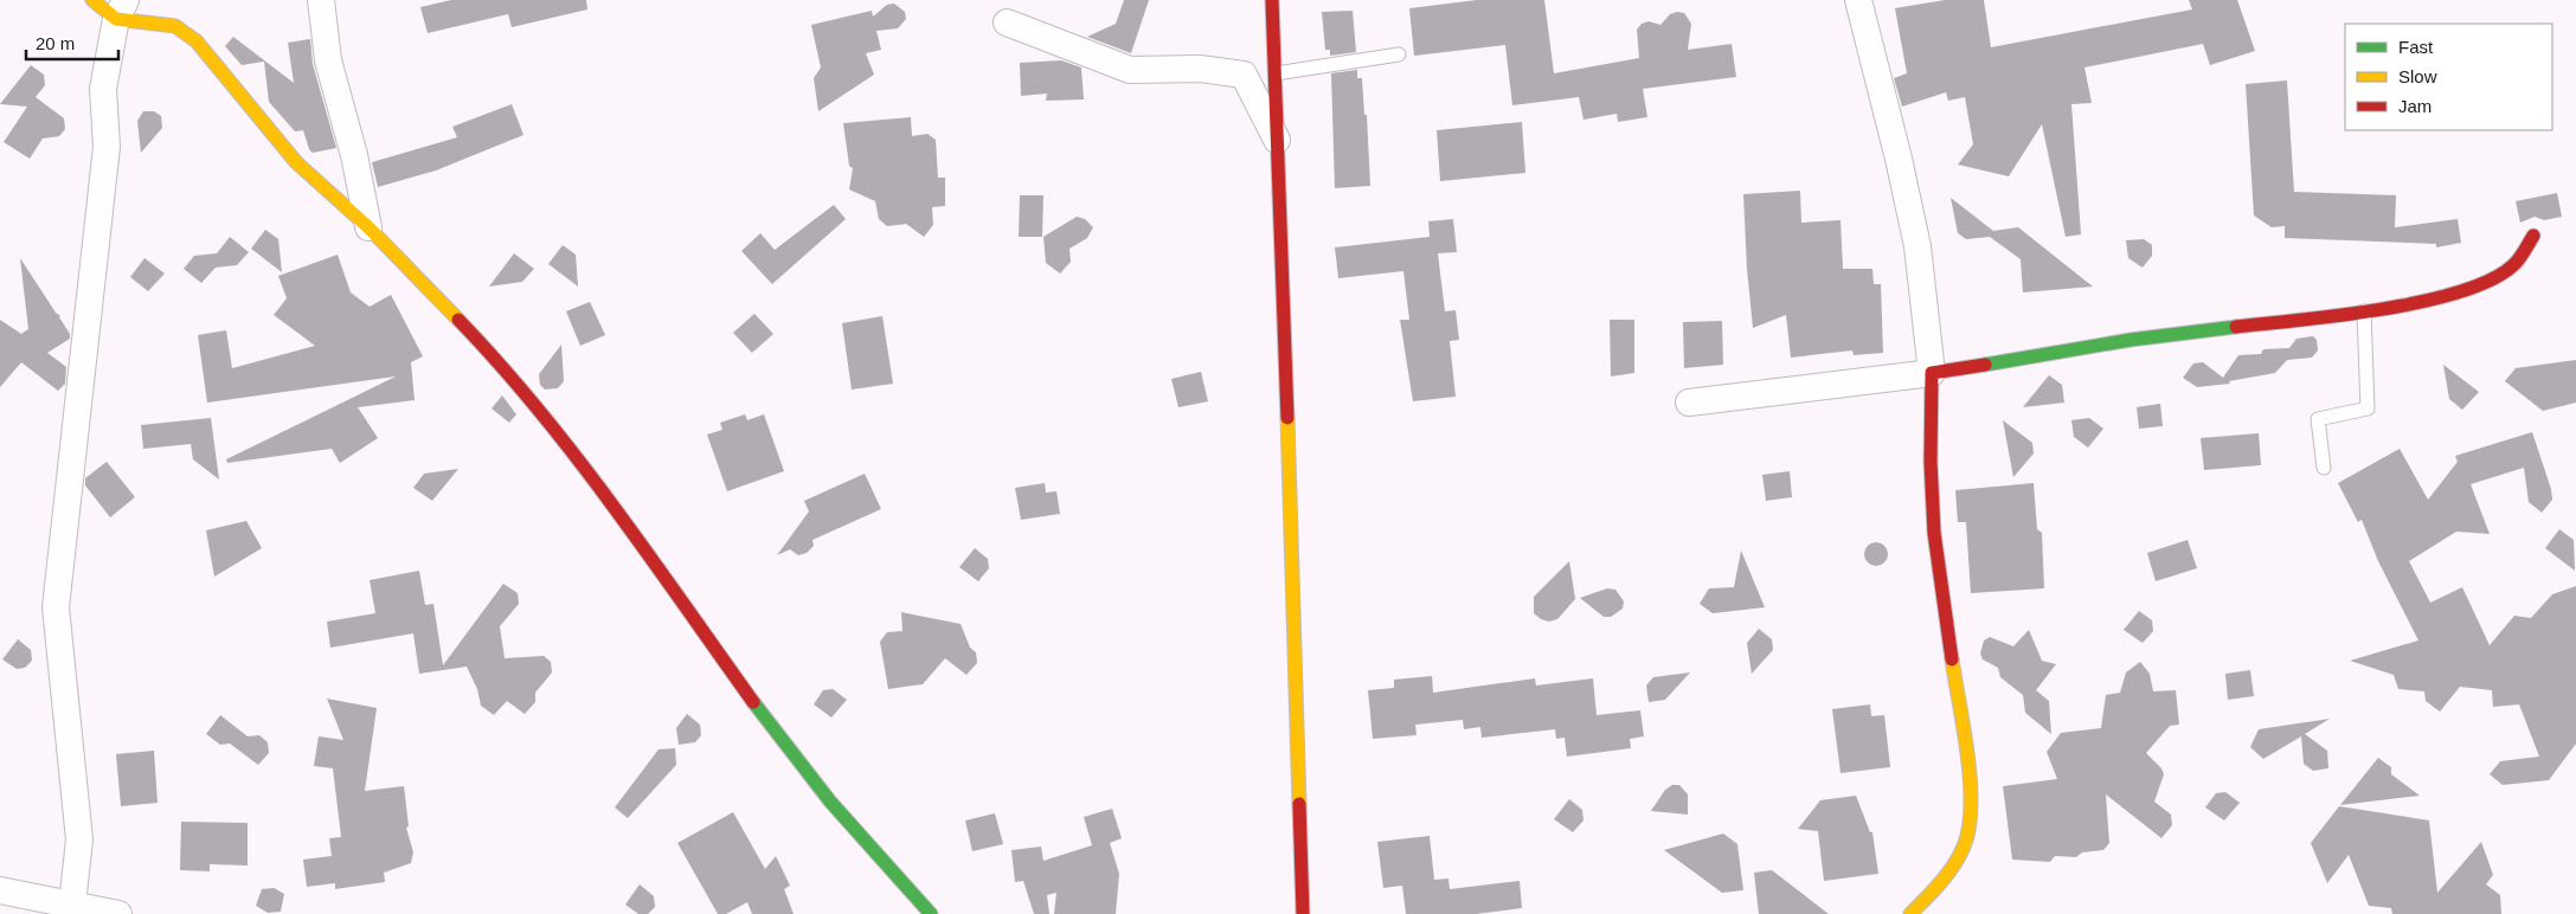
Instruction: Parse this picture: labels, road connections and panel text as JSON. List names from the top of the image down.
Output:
{
  "legend": ["Fast", "Slow", "Jam"],
  "scale_bar": "20 m"
}
